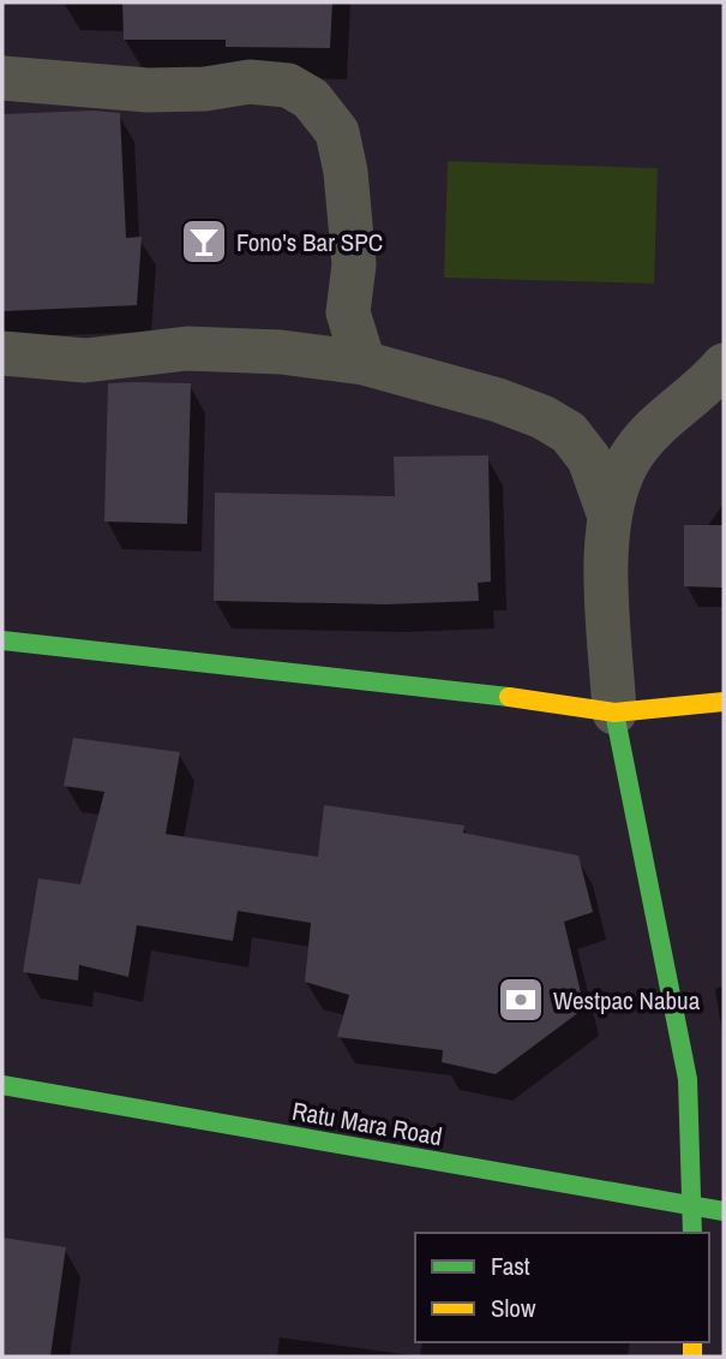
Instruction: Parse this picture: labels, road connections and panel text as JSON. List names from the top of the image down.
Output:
{
  "streets": {
    "main road": ["Ratu Mara Road"]
  },
  "places": {
    "bar": ["Fono's Bar SPC"],
    "bank": ["Westpac Nabua"]
  },
  "legend": ["Fast", "Slow"]
}
